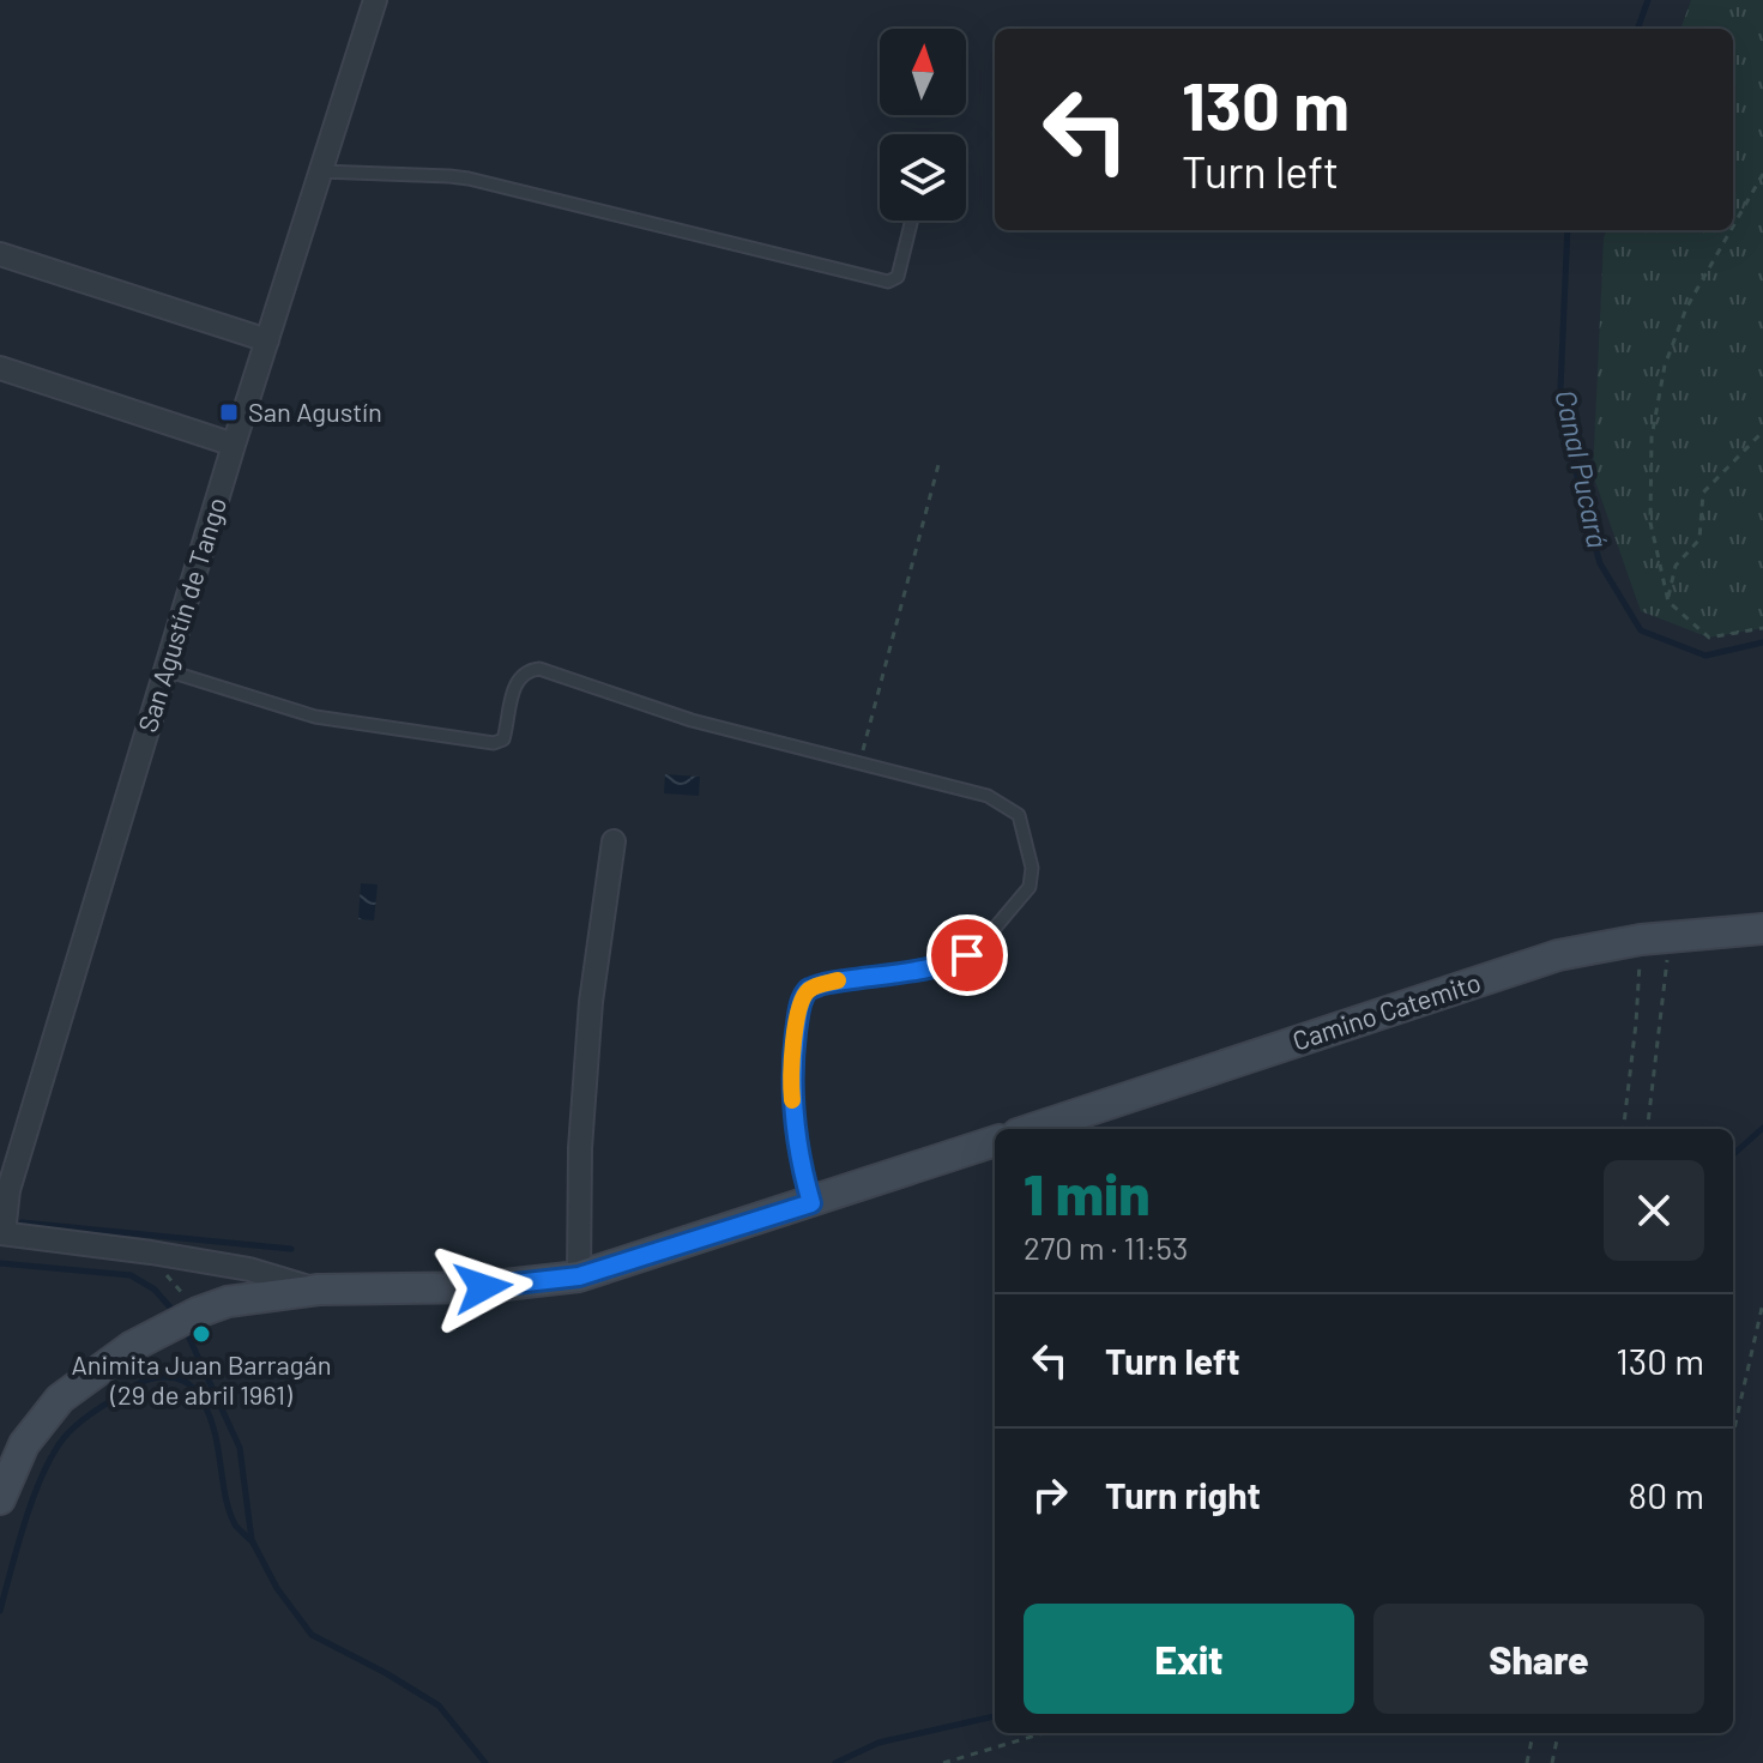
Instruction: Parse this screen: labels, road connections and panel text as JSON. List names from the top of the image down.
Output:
{
  "streets": {
    "main road": ["Camino Catemito"],
    "street": ["San Agustín de Tango"]
  },
  "water": ["Canal Pucará"],
  "places": {
    "transit": ["San Agustín"],
    "other": ["Animita Juan Barragán (29 de abril 1961)"]
  },
  "north": "top",
  "page": {
    "turn": ["130 m", "Turn left"],
    "heading": ["1 min", "270 m · 11:53"],
    "list": [
      {
        "name": "Turn left",
        "value": "130 m"
      },
      {
        "name": "Turn right",
        "value": "80 m"
      }
    ],
    "buttons": ["Exit", "Share"]
  }
}
